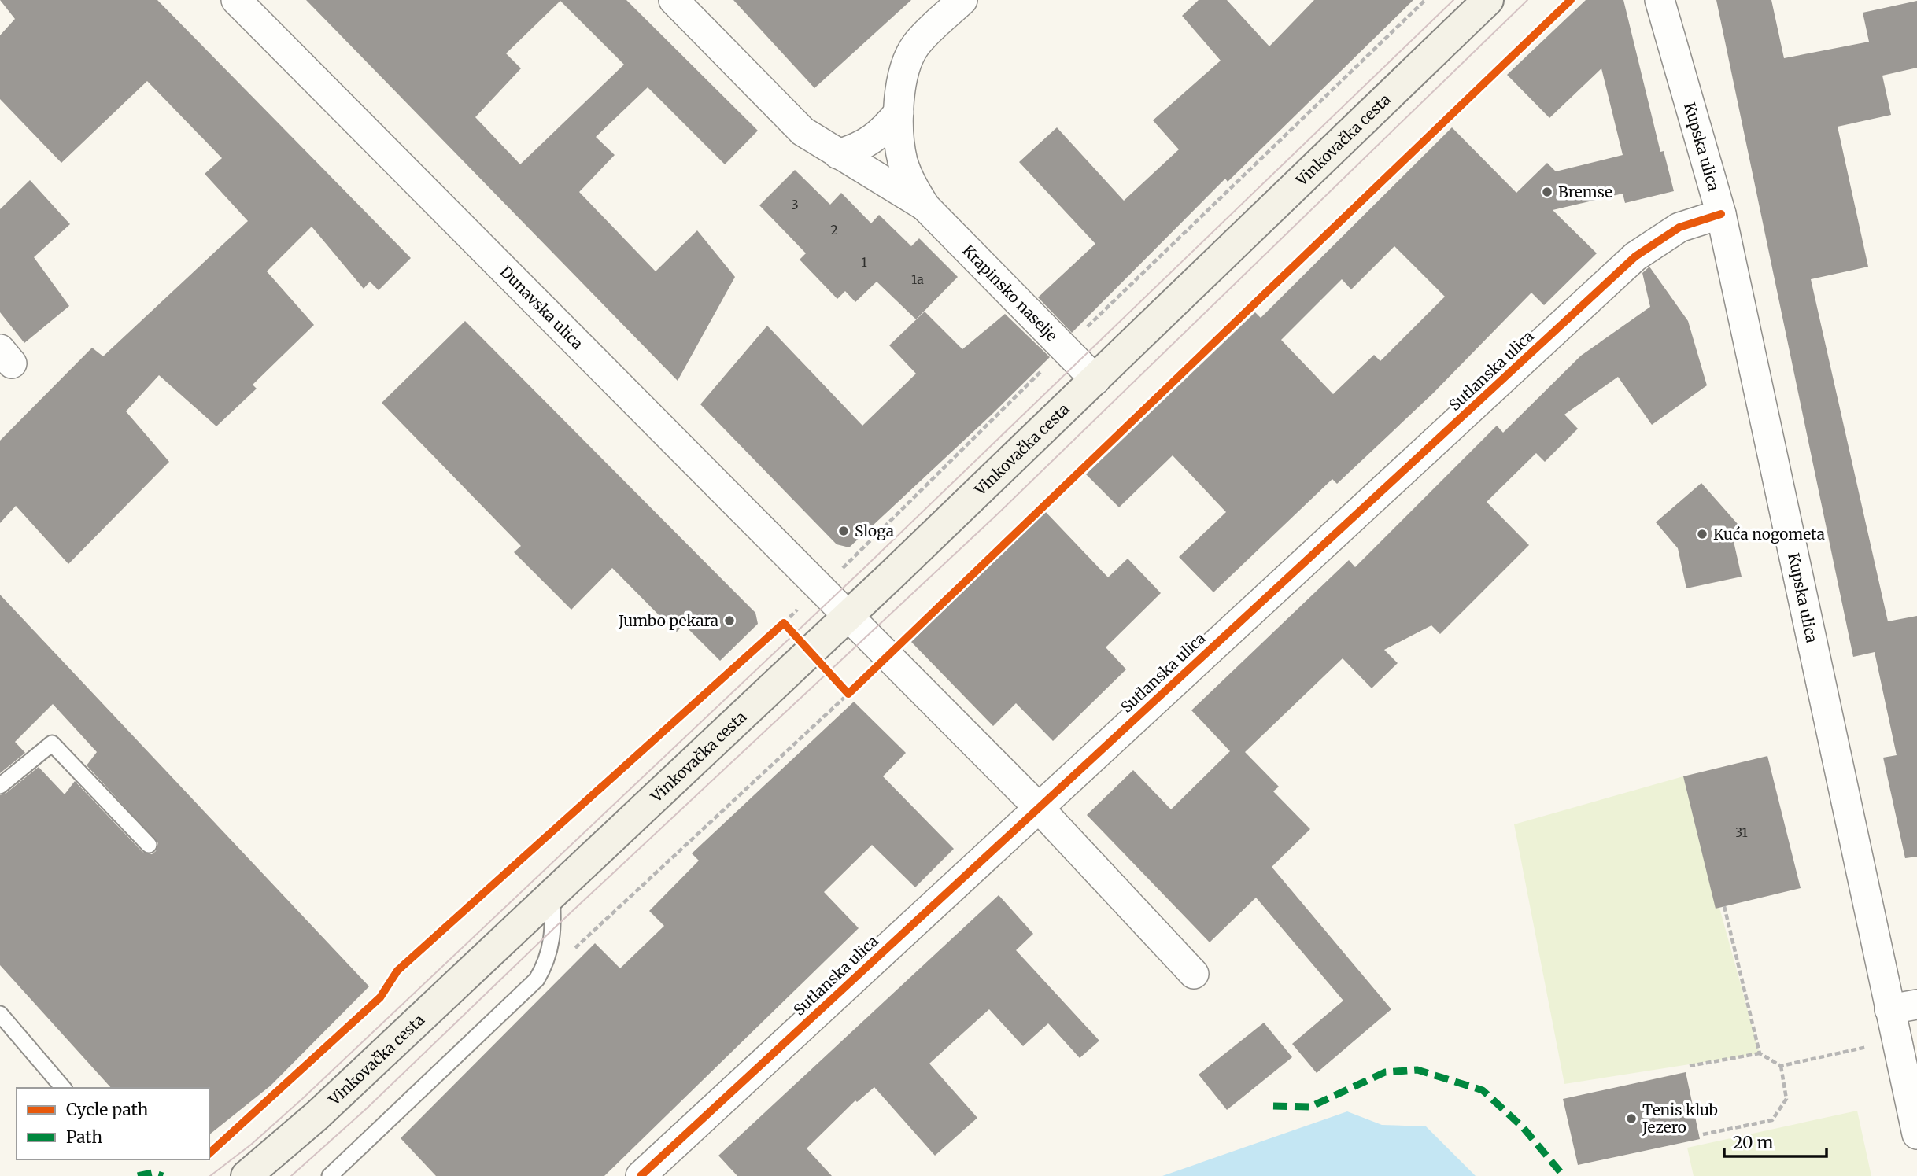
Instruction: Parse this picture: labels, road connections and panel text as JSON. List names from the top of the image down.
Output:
{
  "streets": {
    "main road": ["Vinkovačka cesta"],
    "street": [
      "Kupska ulica",
      "Krapinsko naselje",
      "Dunavska ulica",
      "Sutlanska ulica"
    ]
  },
  "crossings": [
    ["Vinkovačka cesta", "Krapinsko naselje"],
    ["Vinkovačka cesta", "Dunavska ulica"],
    ["Kupska ulica", "Sutlanska ulica"]
  ],
  "places": [
    "Bremse",
    "Sloga",
    "Kuća nogometa",
    "Jumbo pekara",
    "Tenis klub Jezero"
  ],
  "house_numbers": [
    "3",
    "2",
    "1",
    "1a",
    "31"
  ],
  "legend": ["Cycle path", "Path"],
  "scale_bar": "20 m"
}
